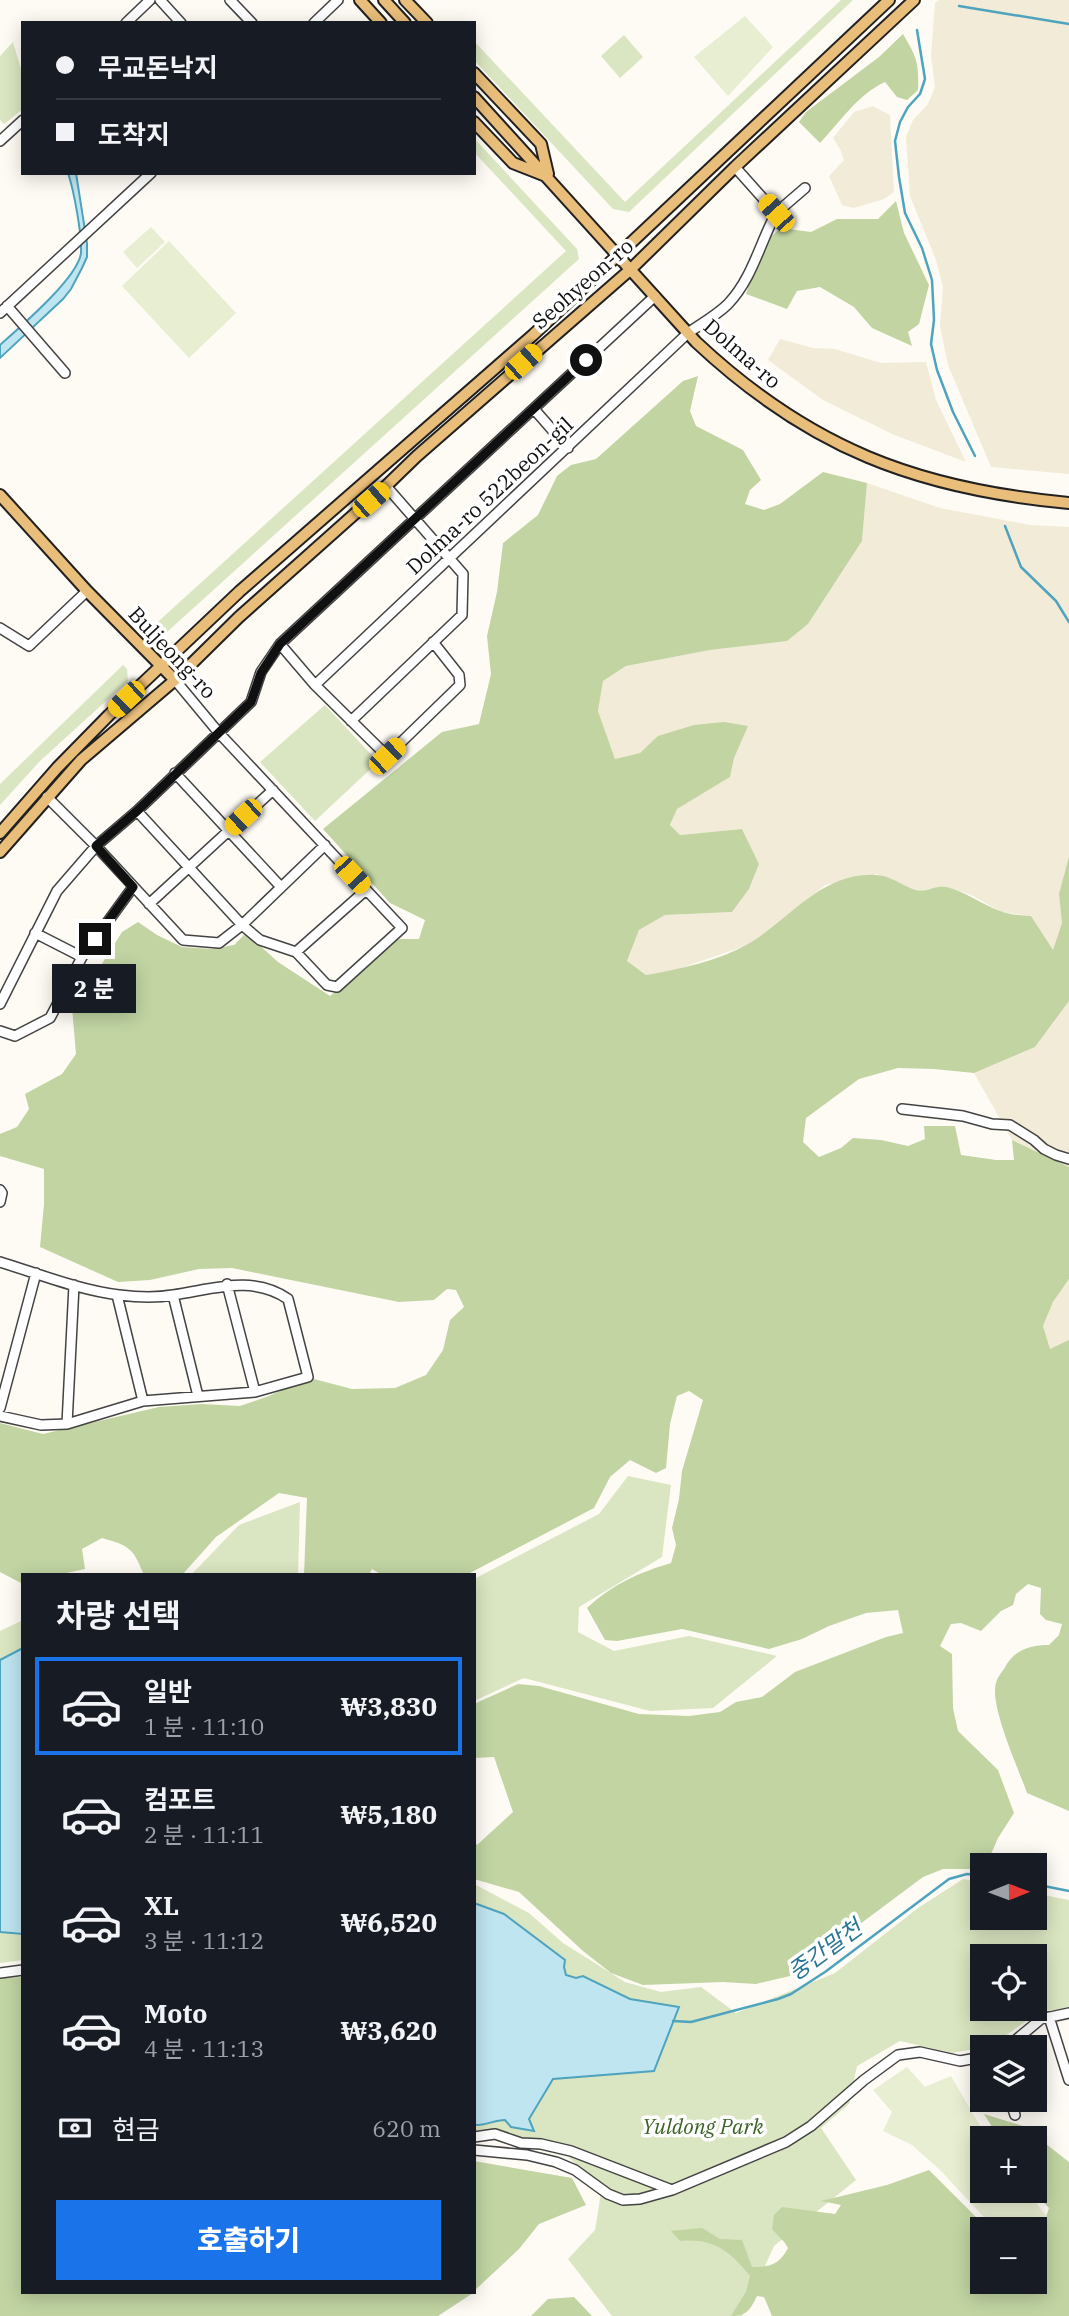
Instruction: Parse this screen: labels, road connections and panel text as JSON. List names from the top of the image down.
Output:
{
  "streets": {
    "main road": ["Seohyeon-ro", "Dolma-ro", "Buljeong-ro"],
    "street": ["Dolma-ro 522beon-gil"]
  },
  "crossings": [
    ["Seohyeon-ro", "Dolma-ro"],
    ["Seohyeon-ro", "Buljeong-ro"],
    ["Dolma-ro", "Dolma-ro 522beon-gil"]
  ],
  "water": ["중간말천"],
  "parks": ["Yuldong Park"],
  "north": "right",
  "page": {
    "banner": ["무교돈낙지", "도착지"],
    "bubble": "2 분",
    "heading": "차량 선택",
    "list": [
      {
        "name": "일반",
        "note": "1 분 · 11:10",
        "value": "₩3,830"
      },
      {
        "name": "컴포트",
        "note": "2 분 · 11:11",
        "value": "₩5,180"
      },
      {
        "name": "XL",
        "note": "3 분 · 11:12",
        "value": "₩6,520"
      },
      {
        "name": "Moto",
        "note": "4 분 · 11:13",
        "value": "₩3,620"
      }
    ],
    "map_buttons": ["+", "−"],
    "pay": ["현금", "620 m"],
    "buttons": "호출하기"
  }
}
